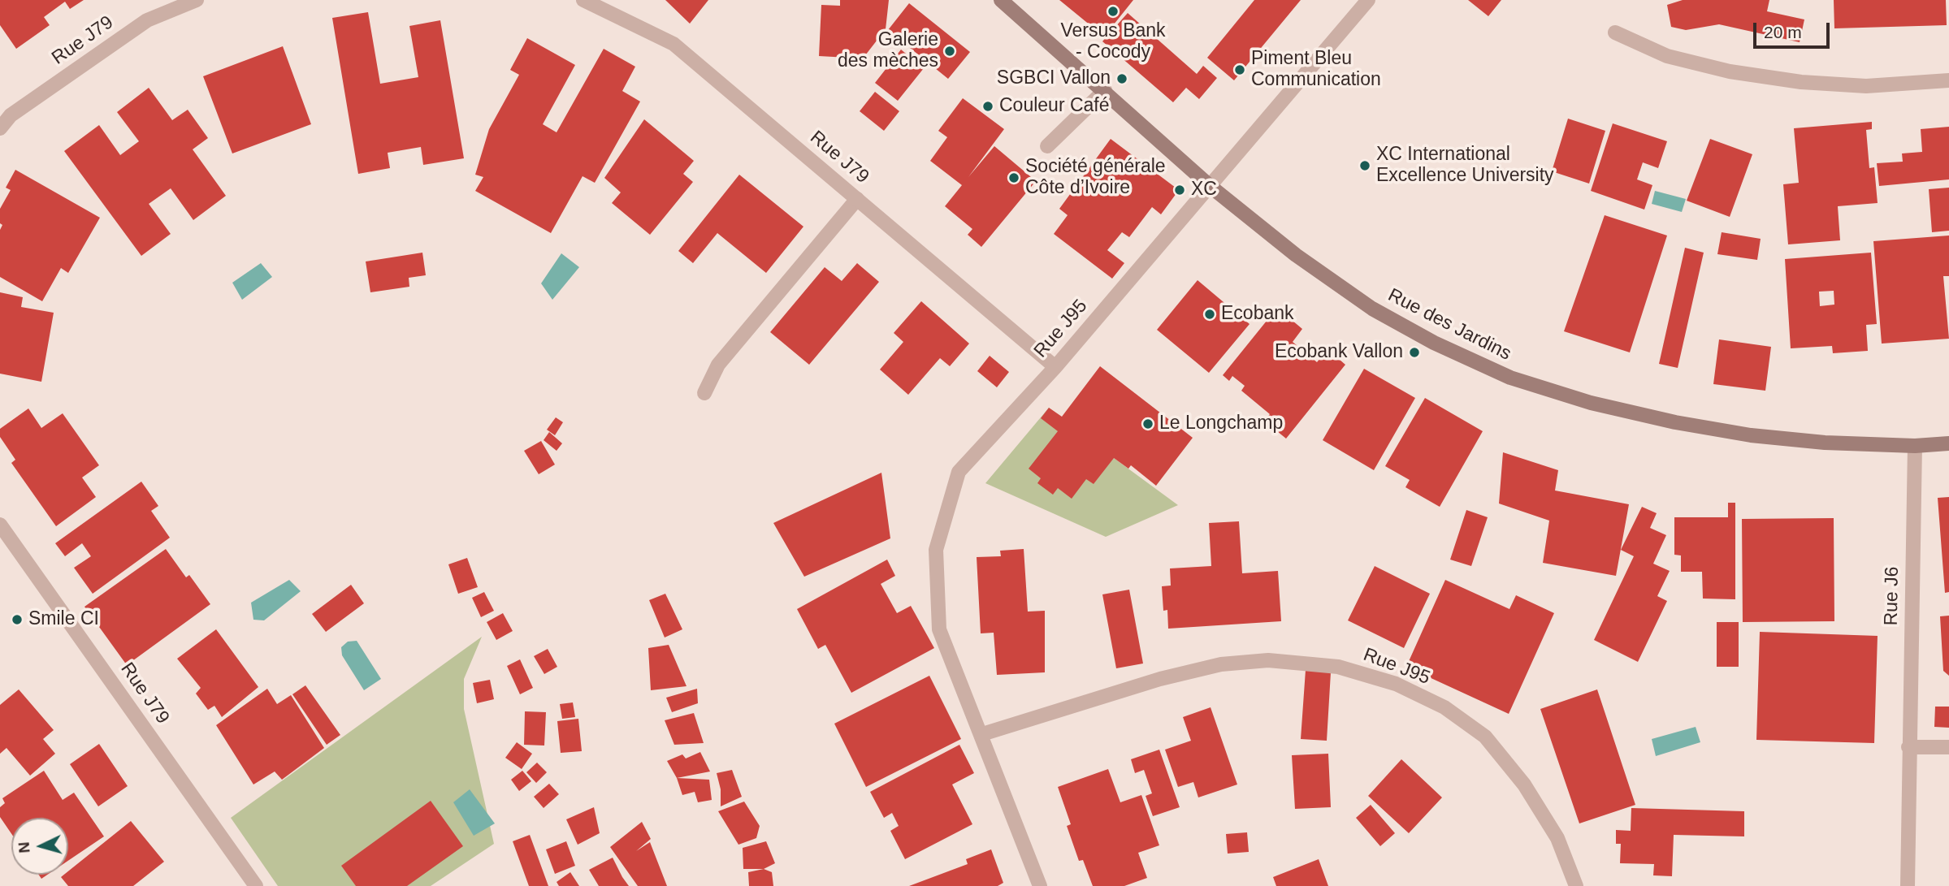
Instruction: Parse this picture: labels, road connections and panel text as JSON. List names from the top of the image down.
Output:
{
  "streets": {
    "main road": ["Rue des Jardins"],
    "street": ["Rue J79", "Rue J95", "Rue J6"]
  },
  "crossings": [
    ["Rue J79", "Rue J95"],
    ["Rue des Jardins", "Rue J95"],
    ["Rue des Jardins", "Rue J6"]
  ],
  "places": [
    "Versus Bank - Cocody",
    "Galerie des mèches",
    "Piment Bleu Communication",
    "SGBCI Vallon",
    "Couleur Café",
    "XC International Excellence University",
    "Société générale Côte d’Ivoire",
    "XC",
    "Ecobank",
    "Ecobank Vallon",
    "Le Longchamp",
    "Smile CI"
  ],
  "scale_bar": "20 m",
  "north": "left"
}
